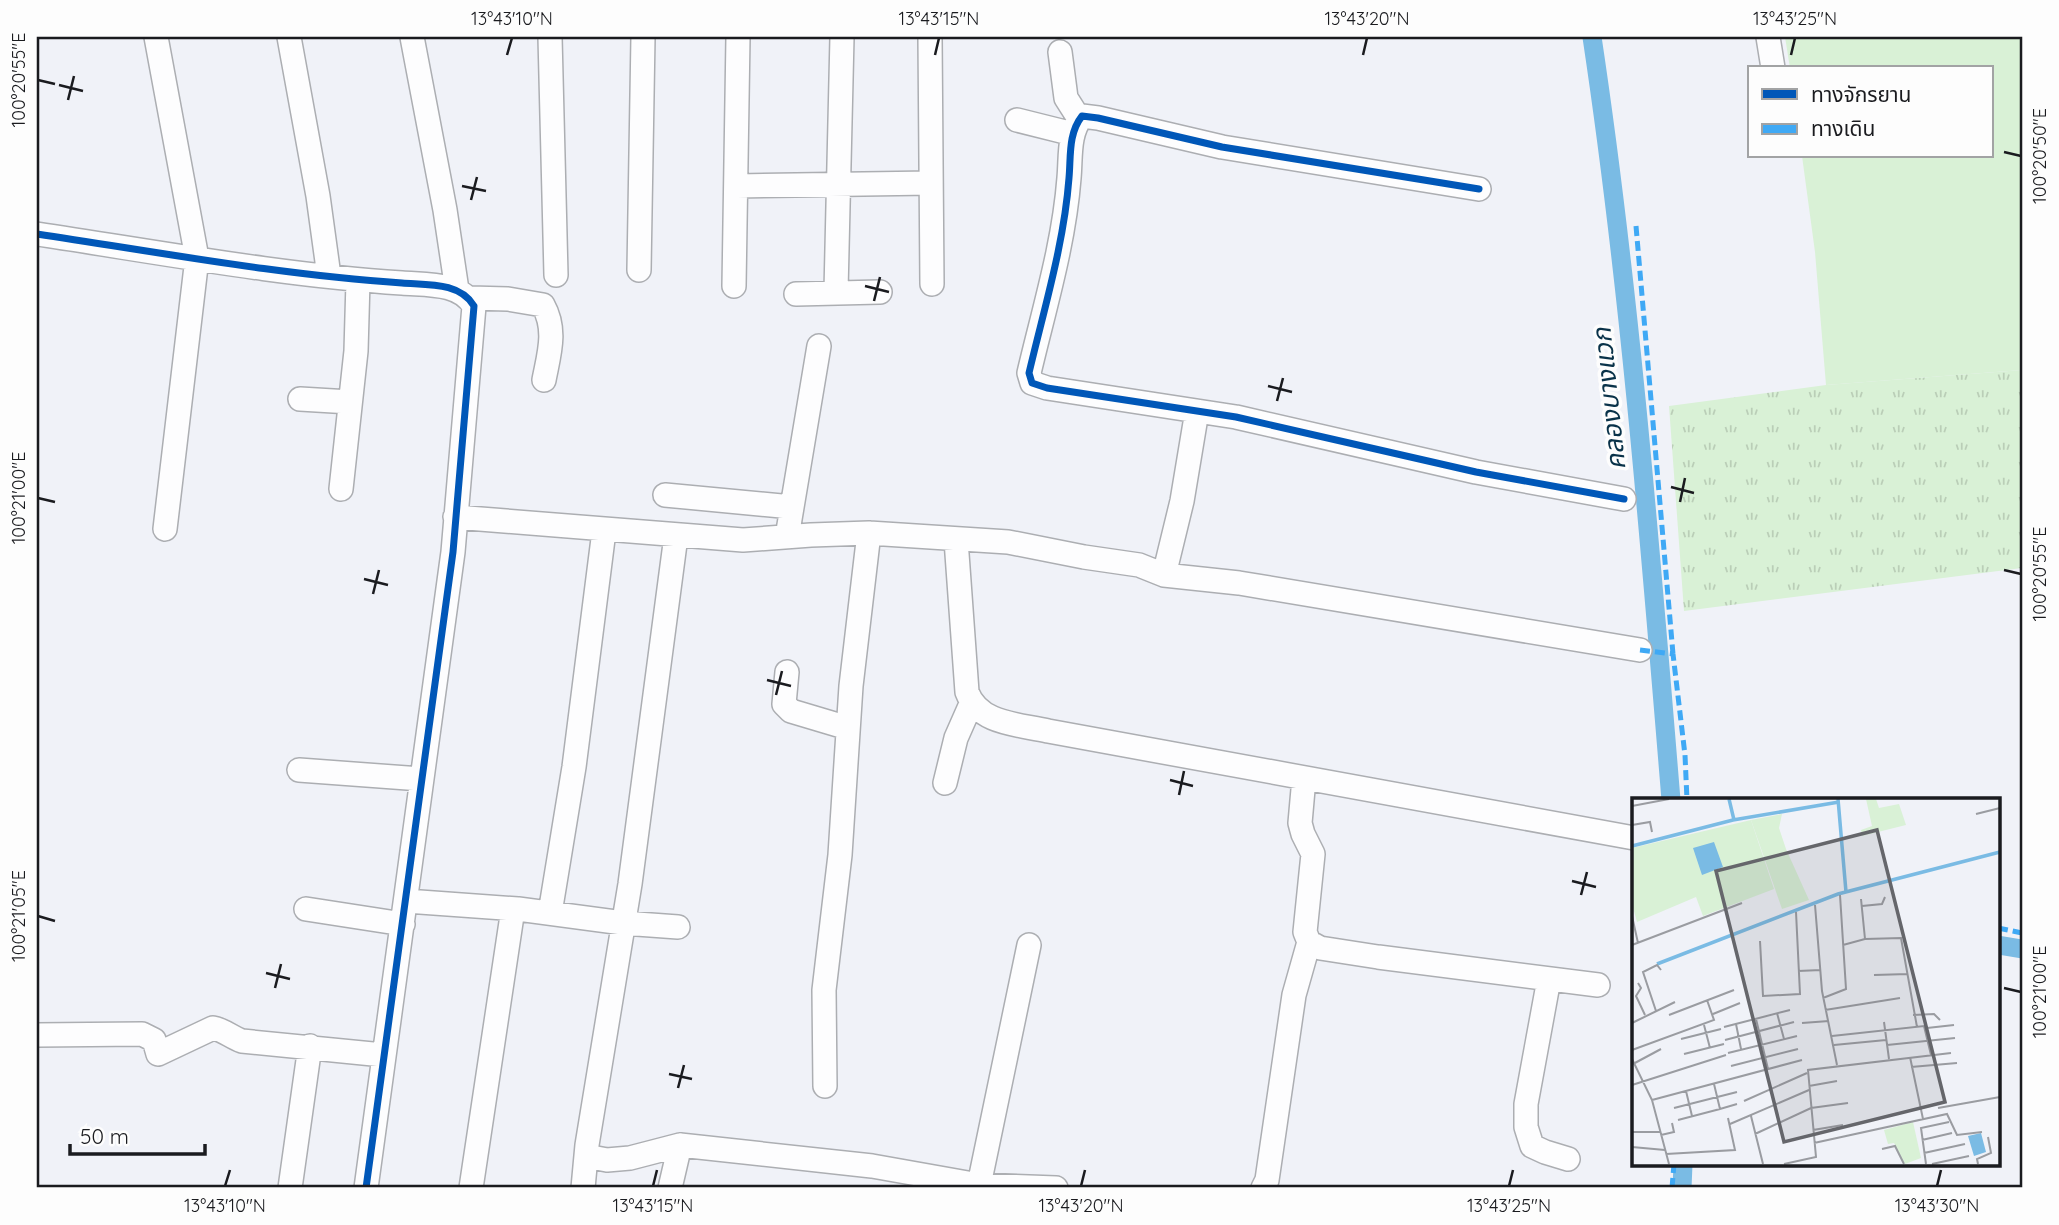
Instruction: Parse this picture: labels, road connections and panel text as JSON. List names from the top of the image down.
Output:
{
  "water": ["คลองบางแวก"],
  "legend": ["ทางจักรยาน", "ทางเดิน"],
  "scale_bar": "50 m",
  "coordinates": [
    "13°43'10\"N",
    "13°43'15\"N",
    "13°43'20\"N",
    "13°43'25\"N",
    "100°20'55\"E",
    "100°20'50\"E",
    "100°21'00\"E",
    "100°21'05\"E",
    "13°43'30\"N"
  ]
}
